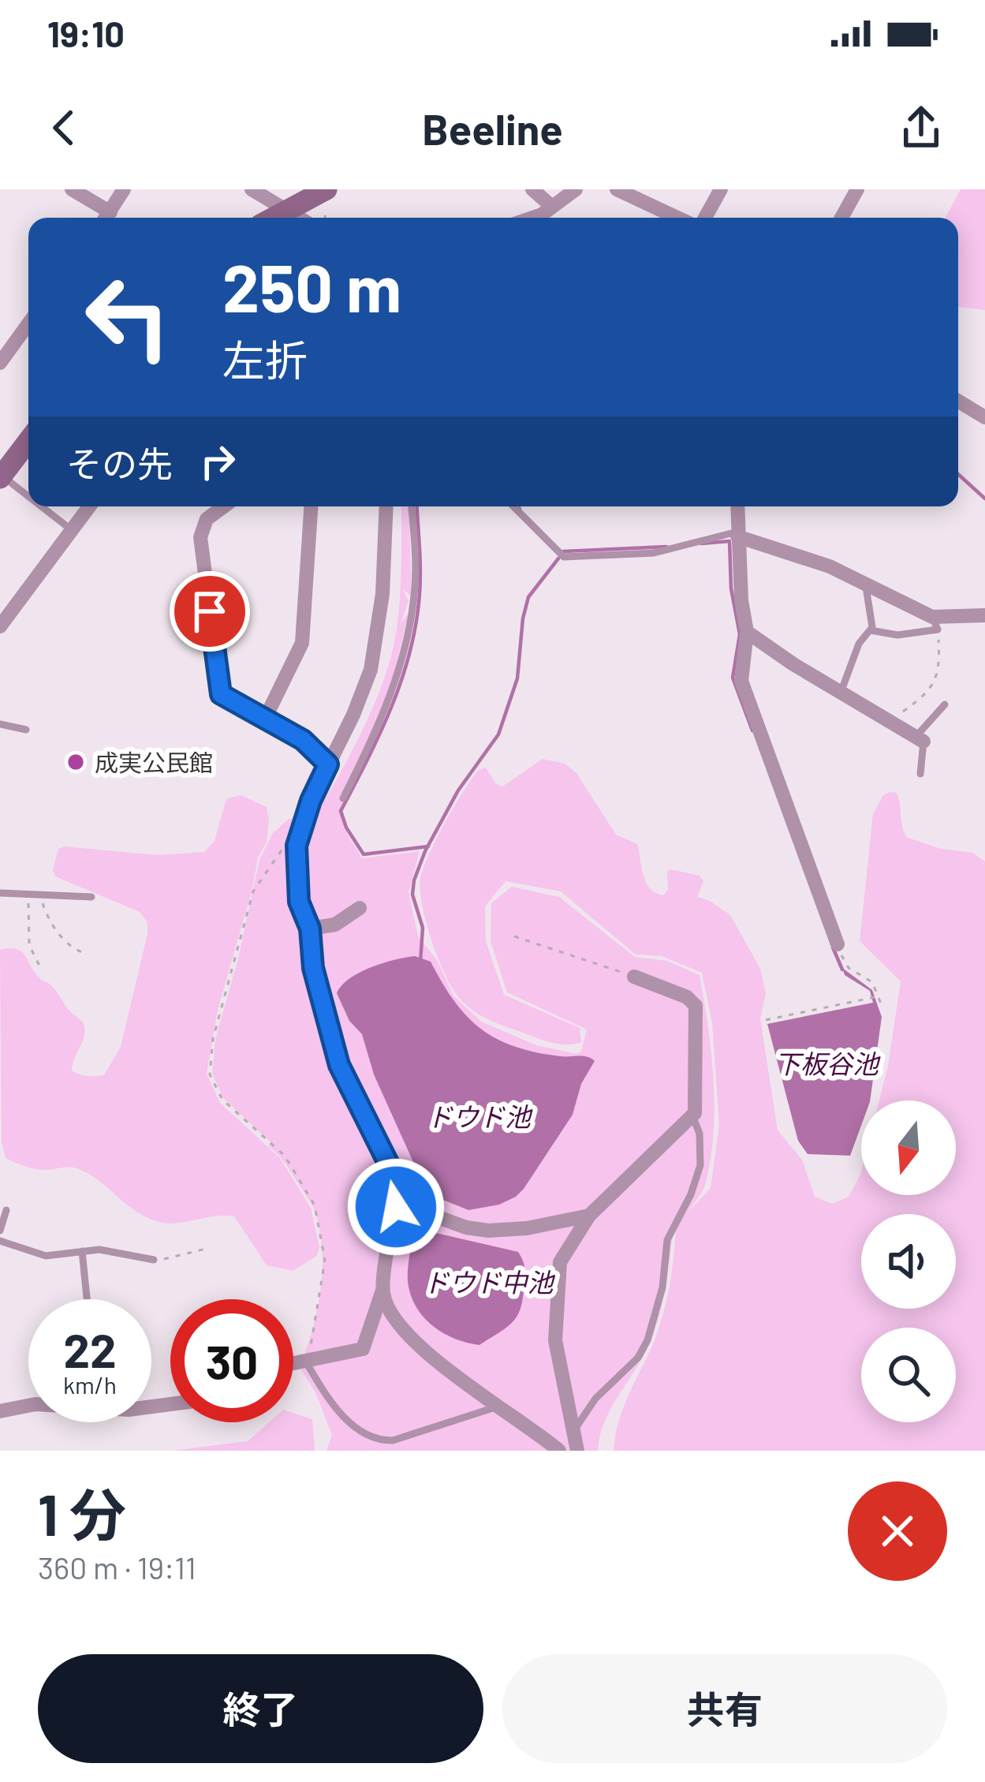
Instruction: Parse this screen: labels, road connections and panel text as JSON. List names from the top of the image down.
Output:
{
  "water": ["下板谷池", "ドウド池", "ドウド中池"],
  "places": ["成実公民館"],
  "north": "bottom",
  "page": {
    "status": "19:10",
    "header": "Beeline",
    "turn": ["250 m", "左折"],
    "then": "その先",
    "speed": "22 km/h",
    "limit": "30",
    "heading": ["1 分", "360 m · 19:11"],
    "buttons": ["終了", "共有"]
  }
}
